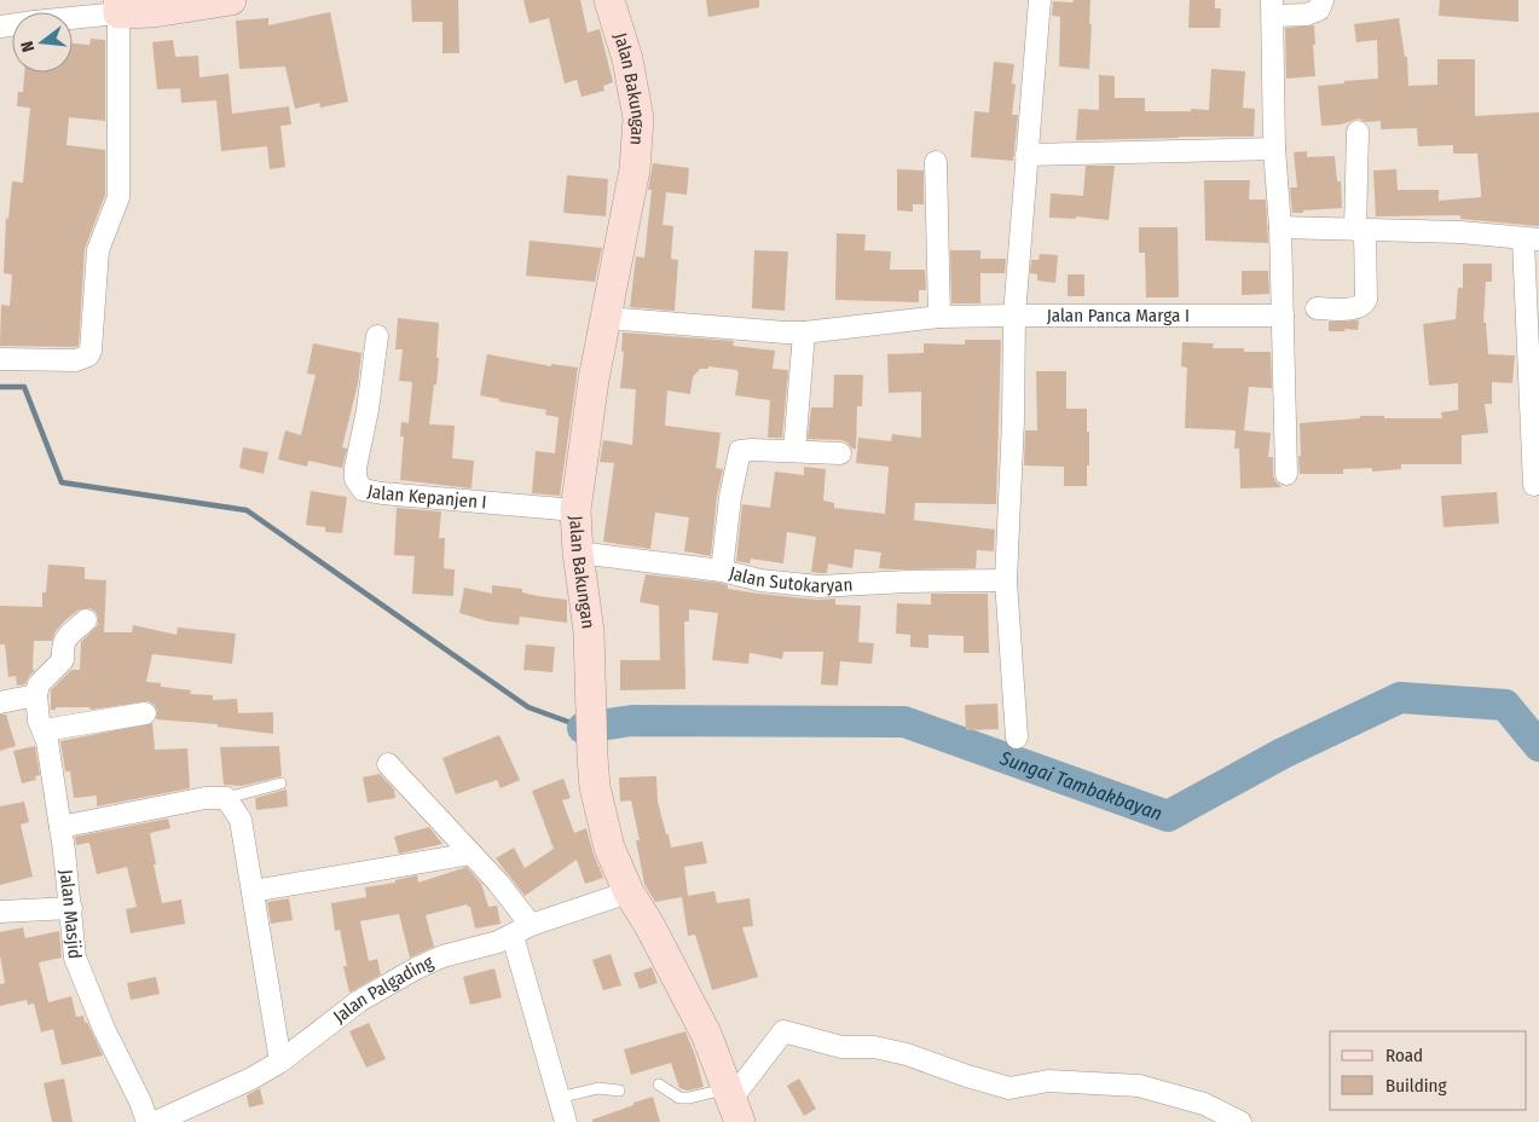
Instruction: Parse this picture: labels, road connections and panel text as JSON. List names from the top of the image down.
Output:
{
  "streets": {
    "main road": ["Jalan Bakungan"],
    "street": [
      "Jalan Panca Marga I",
      "Jalan Kepanjen I",
      "Jalan Sutokaryan",
      "Jalan Masjid",
      "Jalan Palgading"
    ]
  },
  "crossings": [
    ["Jalan Bakungan", "Jalan Panca Marga I"],
    ["Jalan Bakungan", "Jalan Kepanjen I"],
    ["Jalan Bakungan", "Jalan Sutokaryan"],
    ["Jalan Bakungan", "Jalan Palgading"]
  ],
  "water": ["Sungai Tambakbayan"],
  "legend": ["Road", "Building"],
  "north": "left"
}
